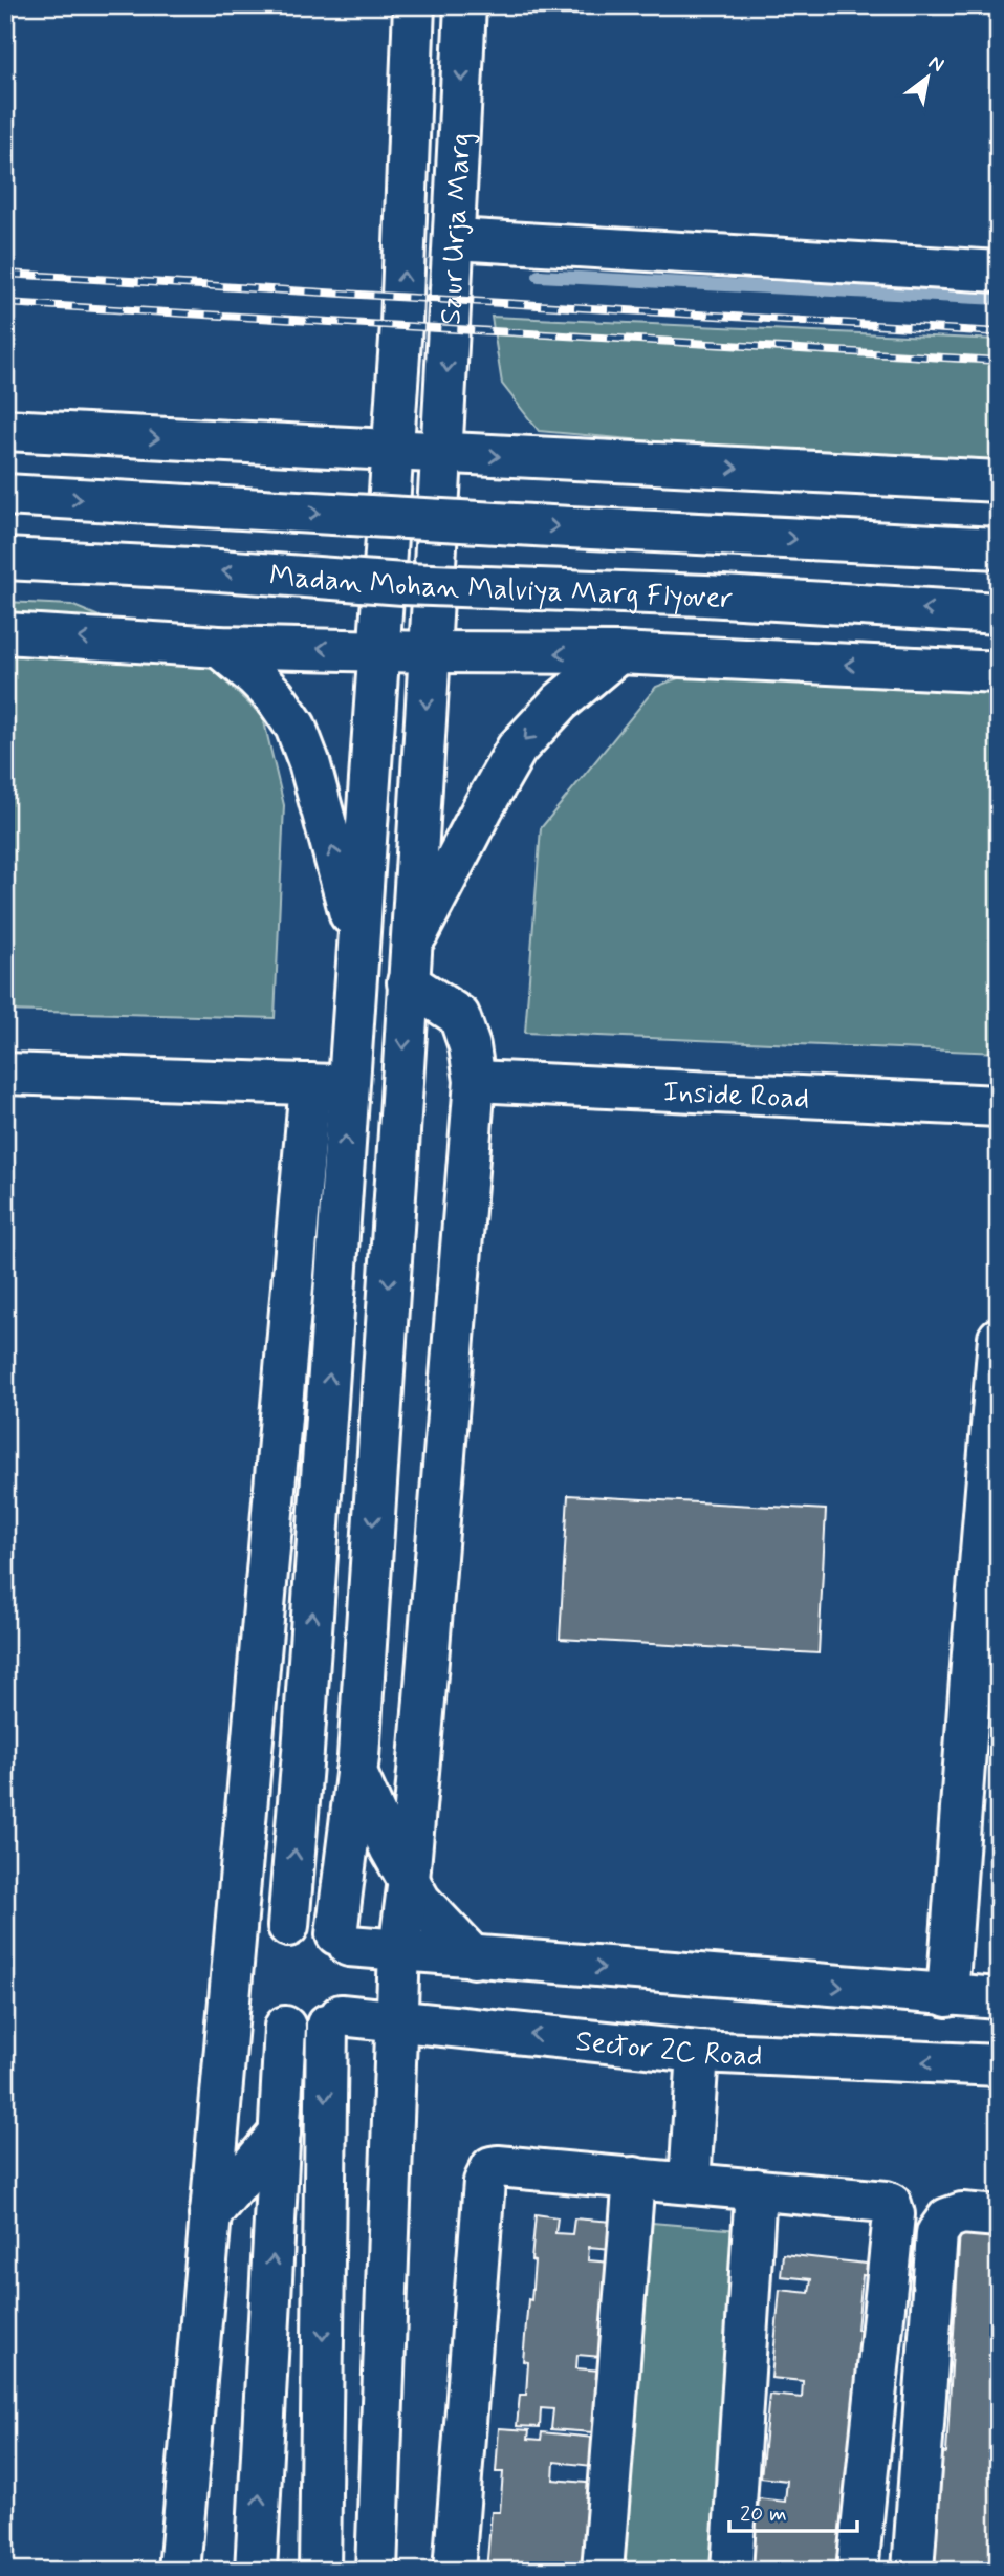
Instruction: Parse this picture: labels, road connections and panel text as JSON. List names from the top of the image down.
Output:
{
  "streets": {
    "street": [
      "Saur Urja Marg",
      "Madan Mohan Malviya Marg Flyover",
      "Inside Road",
      "Sector 2C Road"
    ]
  },
  "crossings": [
    ["Saur Urja Marg", "Sector 2C Road"]
  ],
  "scale_bar": "20 m",
  "north": "top right"
}
